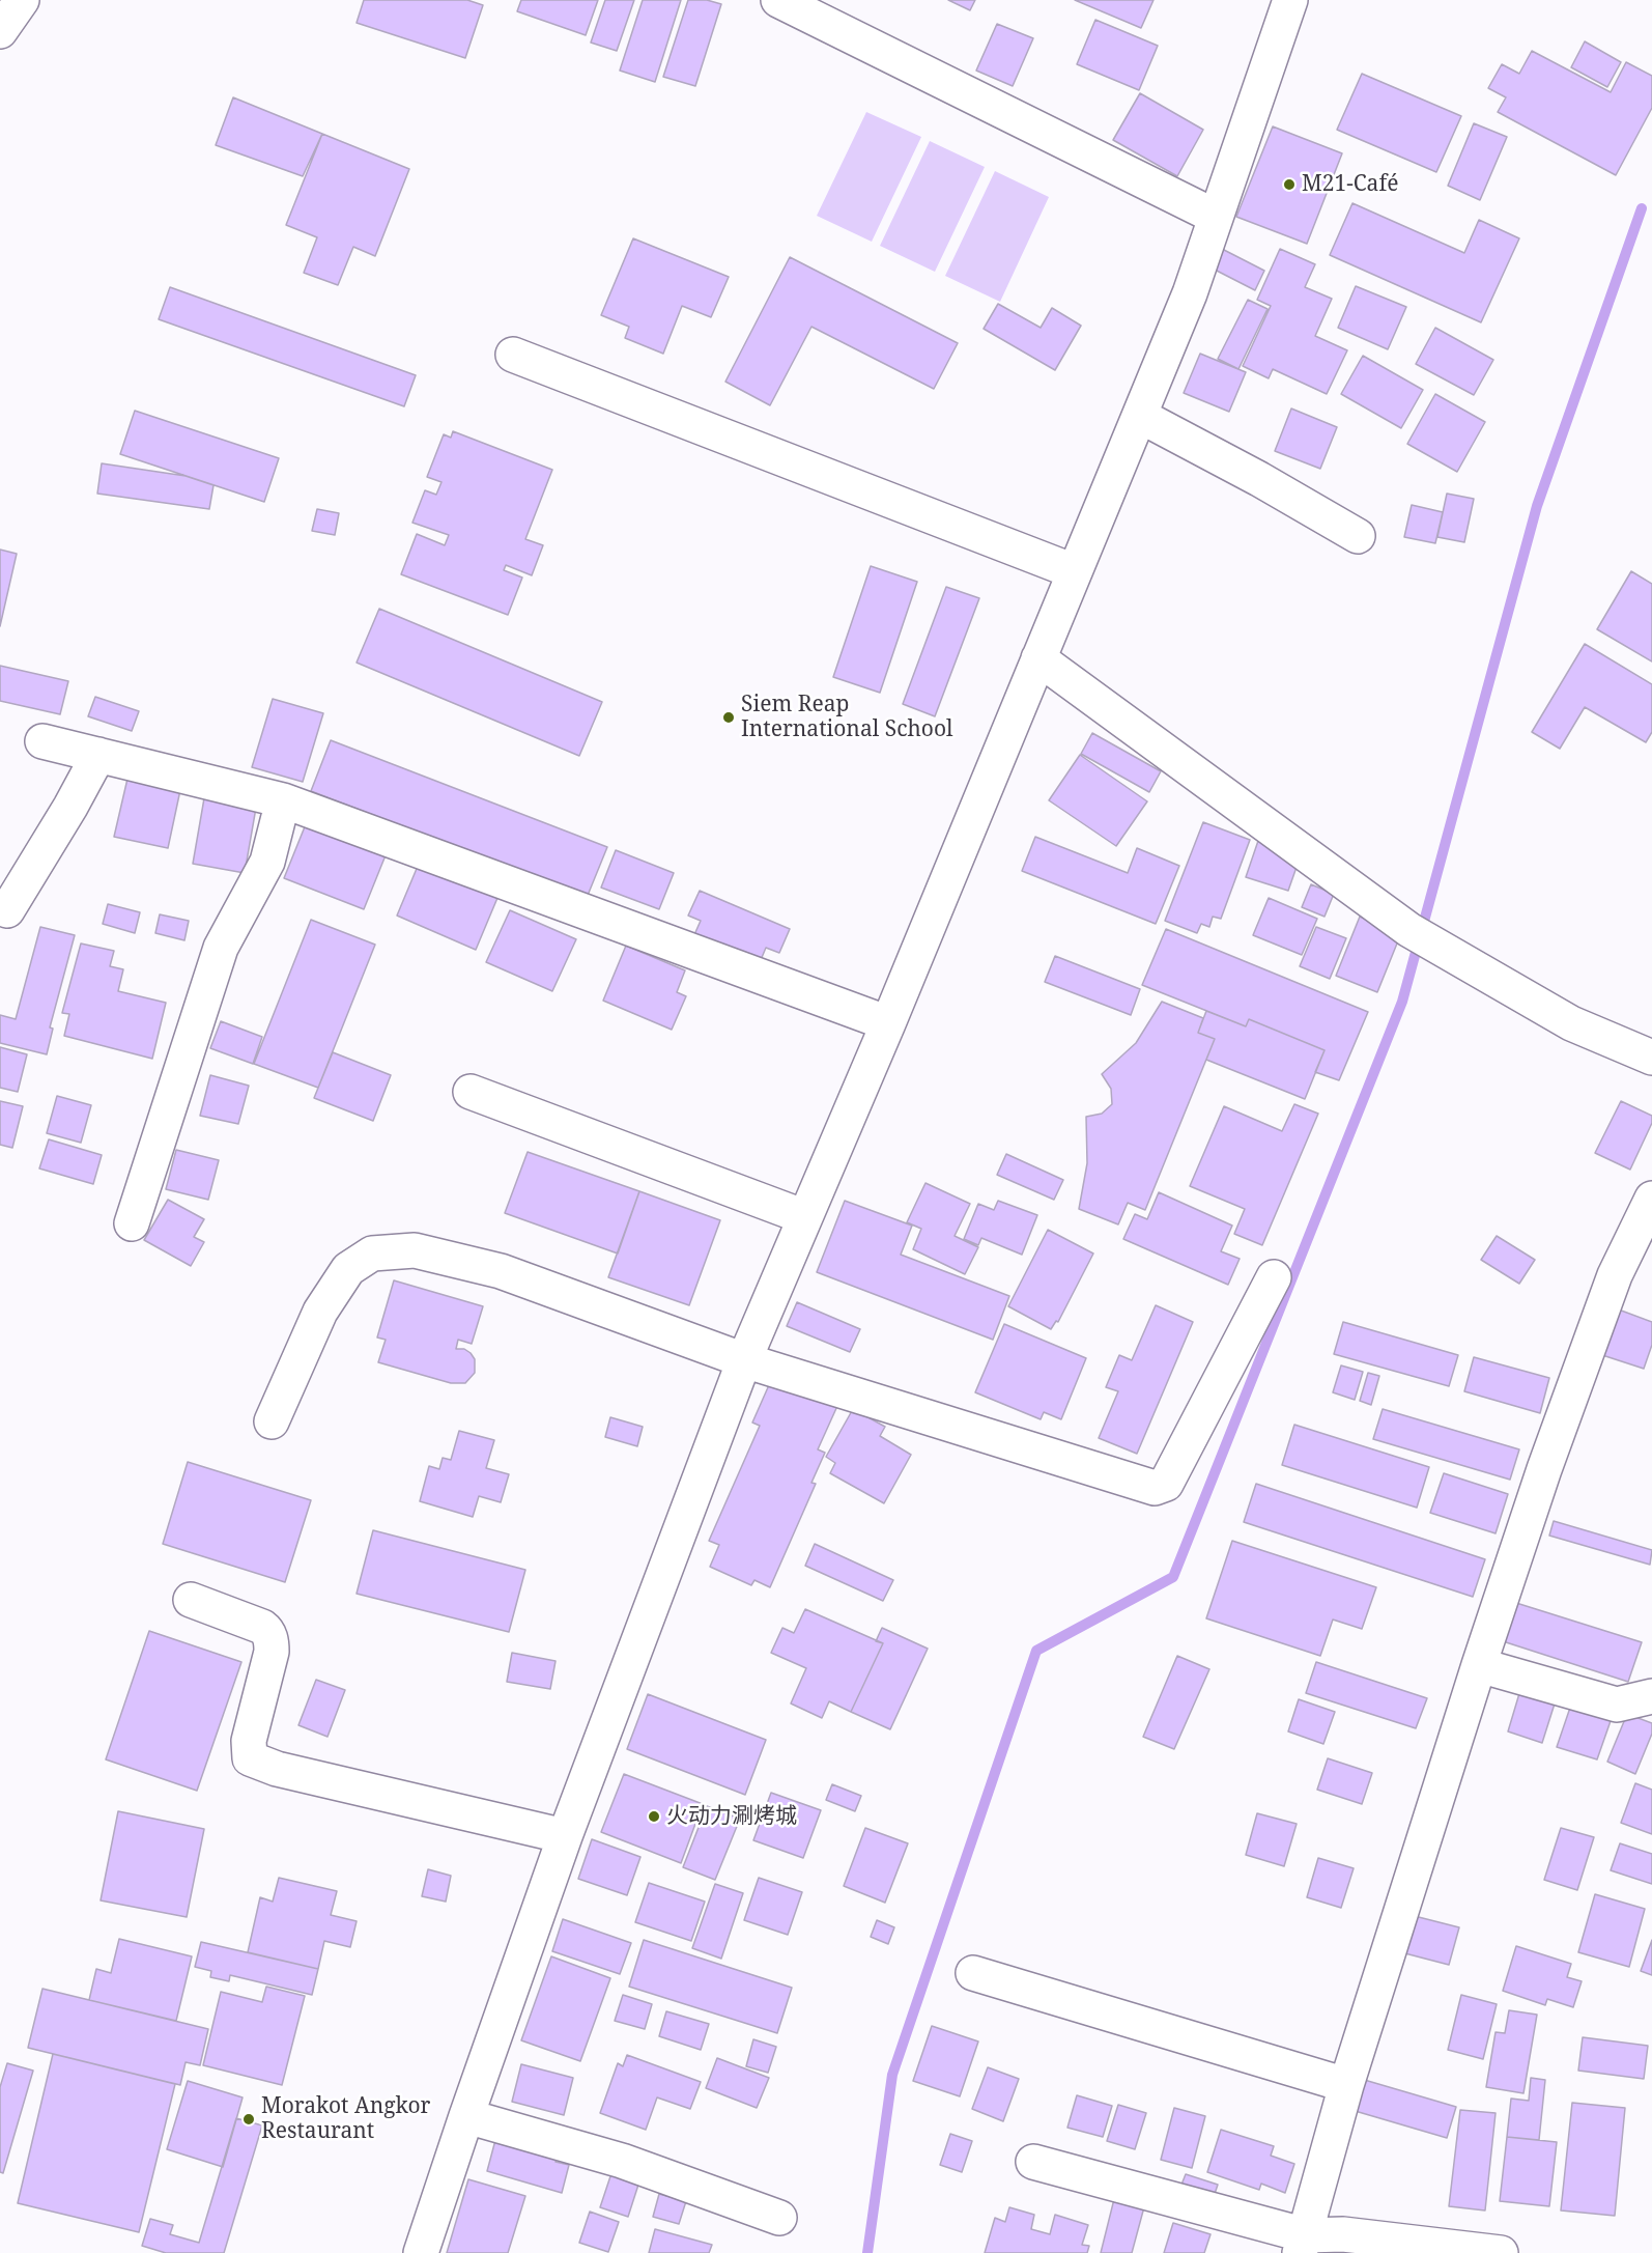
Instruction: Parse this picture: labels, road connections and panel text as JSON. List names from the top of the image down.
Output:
{
  "places": [
    "M21-Café",
    "Siem Reap International School",
    "火动力涮烤城",
    "Morakot Angkor Restaurant"
  ]
}
